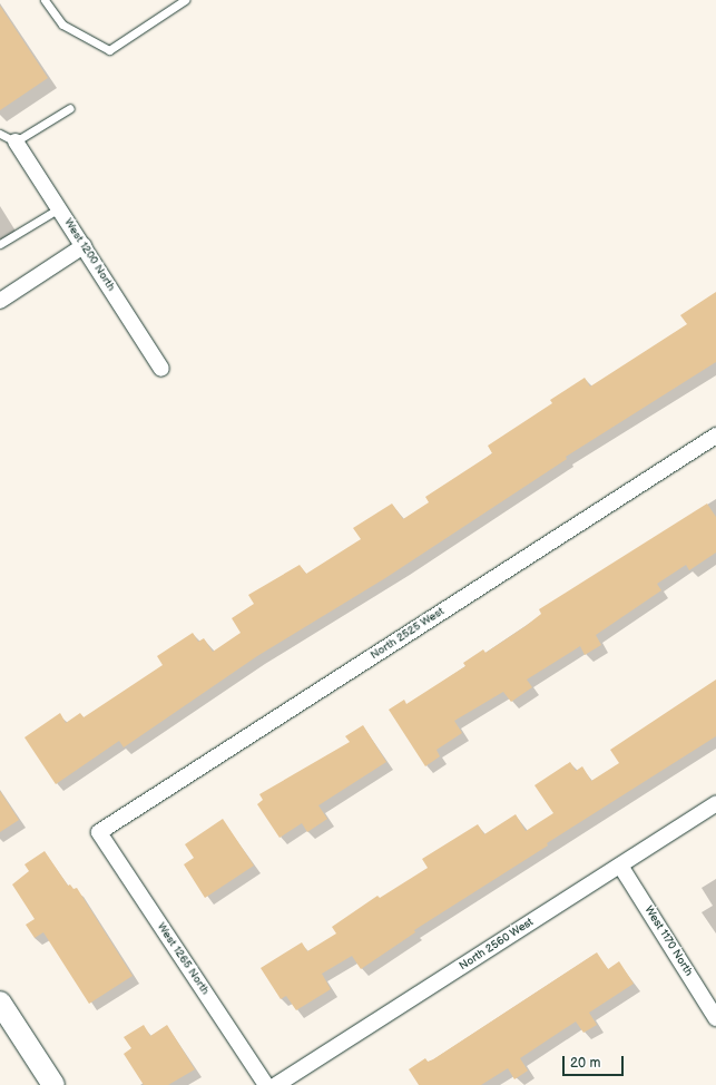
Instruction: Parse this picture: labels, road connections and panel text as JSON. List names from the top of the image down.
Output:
{
  "streets": {
    "street": [
      "West 1200 North",
      "North 2525 West",
      "West 1170 North",
      "North 2560 West",
      "West 1265 North"
    ]
  },
  "crossings": [
    ["North 2525 West", "West 1265 North"],
    ["West 1170 North", "North 2560 West"]
  ],
  "scale_bar": "20 m"
}
